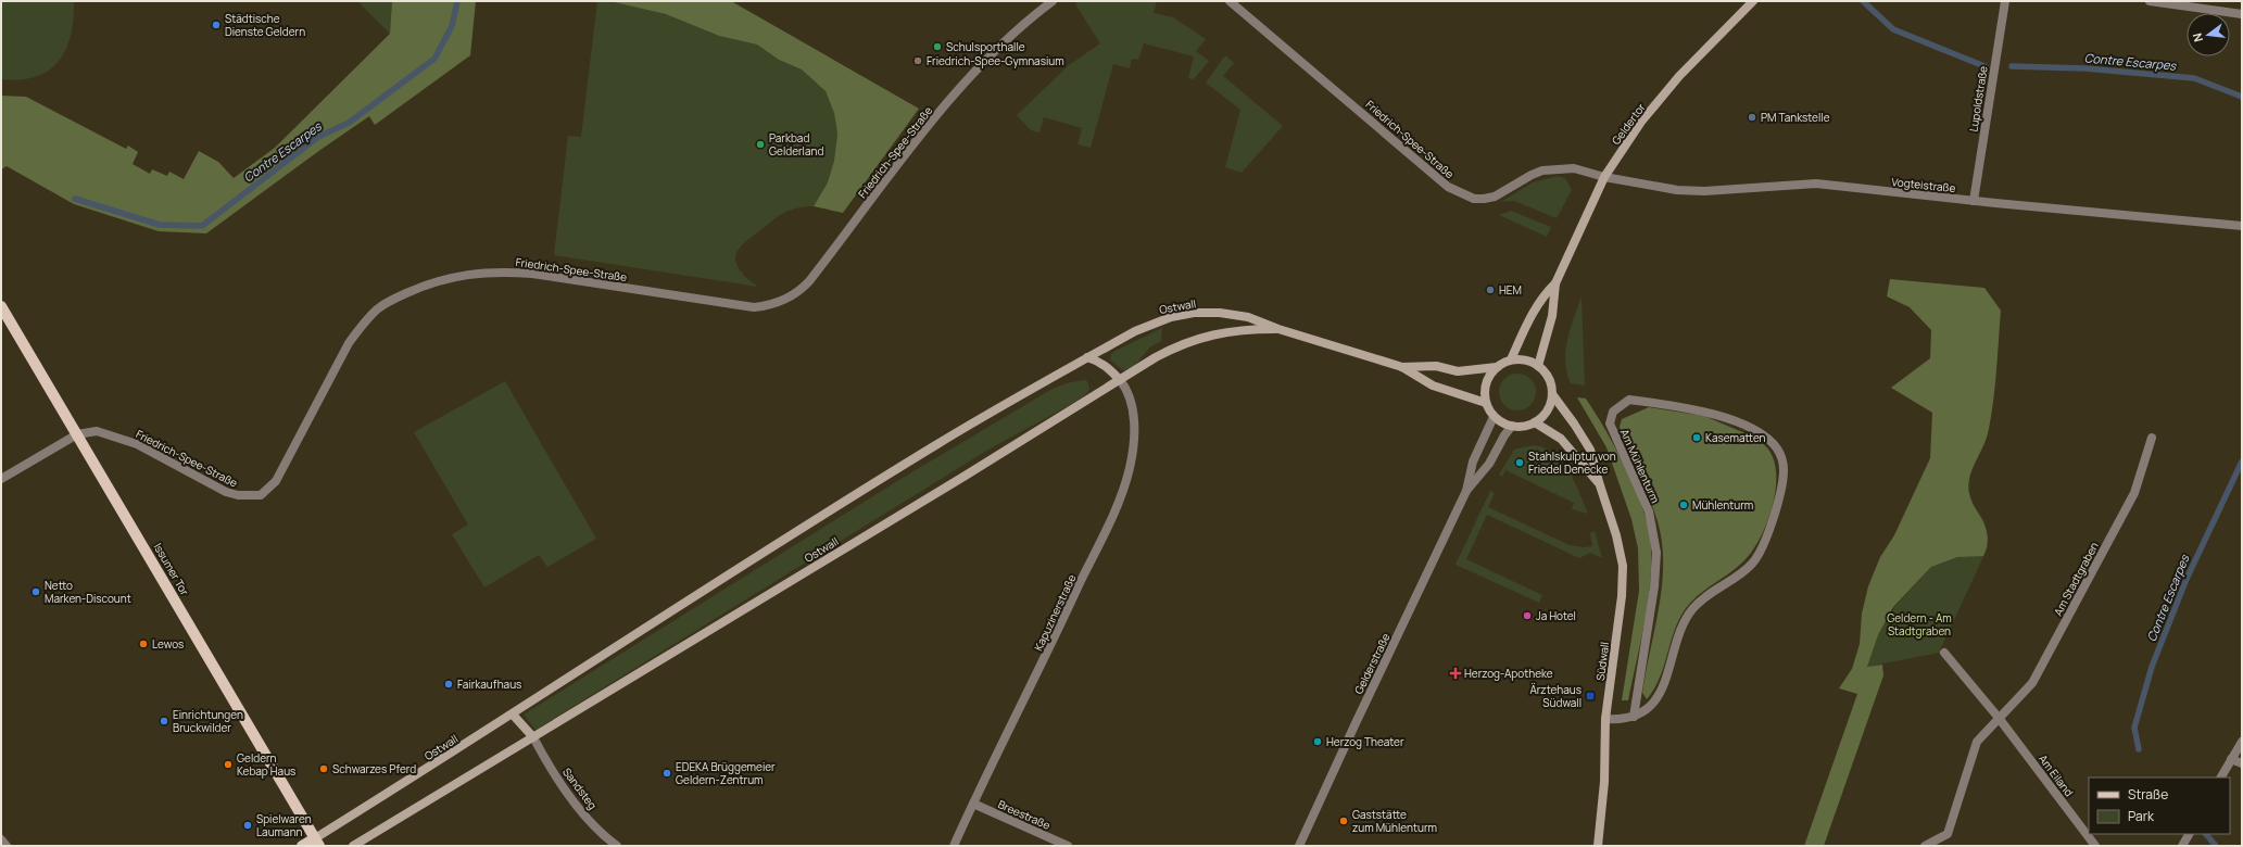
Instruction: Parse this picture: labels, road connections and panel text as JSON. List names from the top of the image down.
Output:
{
  "streets": {
    "main road": [
      "Geldertor",
      "Ostwall",
      "Issumer Tor",
      "Südwall"
    ],
    "street": [
      "Lupoldstraße",
      "Friedrich-Spee-Straße",
      "Vogteistraße",
      "Am Mühlenturm",
      "Am Stadtgraben",
      "Kapuzinerstraße",
      "Gelderstraße",
      "Am Eiland",
      "Sandsteg",
      "Breestraße"
    ]
  },
  "crossings": [
    ["Lupoldstraße", "Vogteistraße"],
    ["Geldertor", "Friedrich-Spee-Straße"],
    ["Geldertor", "Vogteistraße"],
    ["Geldertor", "Ostwall"],
    ["Geldertor", "Südwall"],
    ["Geldertor", "Gelderstraße"],
    ["Friedrich-Spee-Straße", "Vogteistraße"],
    ["Friedrich-Spee-Straße", "Issumer Tor"],
    ["Ostwall", "Issumer Tor"],
    ["Ostwall", "Kapuzinerstraße"],
    ["Ostwall", "Südwall"],
    ["Ostwall", "Gelderstraße"],
    ["Ostwall", "Sandsteg"],
    ["Am Mühlenturm", "Südwall"],
    ["Am Stadtgraben", "Am Eiland"],
    ["Kapuzinerstraße", "Breestraße"],
    ["Südwall", "Gelderstraße"]
  ],
  "water": ["Contre Escarpes"],
  "parks": ["Geldern - Am Stadtgraben"],
  "places": {
    "other": [
      "Städtische Dienste Geldern",
      "Schulsporthalle",
      "Friedrich-Spee-Gymnasium",
      "PM Tankstelle",
      "Parkbad Gelderland",
      "HEM",
      "Kasematten",
      "Stahlskulptur von Friedel Denecke",
      "Mühlenturm",
      "Netto Marken-Discount",
      "Ja Hotel",
      "Lewos",
      "Fairkaufhaus",
      "Einrichtungen Bruckwilder",
      "Herzog Theater",
      "Geldern Kebap Haus",
      "Schwarzes Pferd",
      "EDEKA Brüggemeier Geldern-Zentrum",
      "Gaststätte zum Mühlenturm",
      "Spielwaren Laumann"
    ],
    "health": ["Herzog-Apotheke"],
    "transit": ["Ärztehaus Südwall"]
  },
  "legend": ["Straße", "Park"],
  "north": "left"
}
